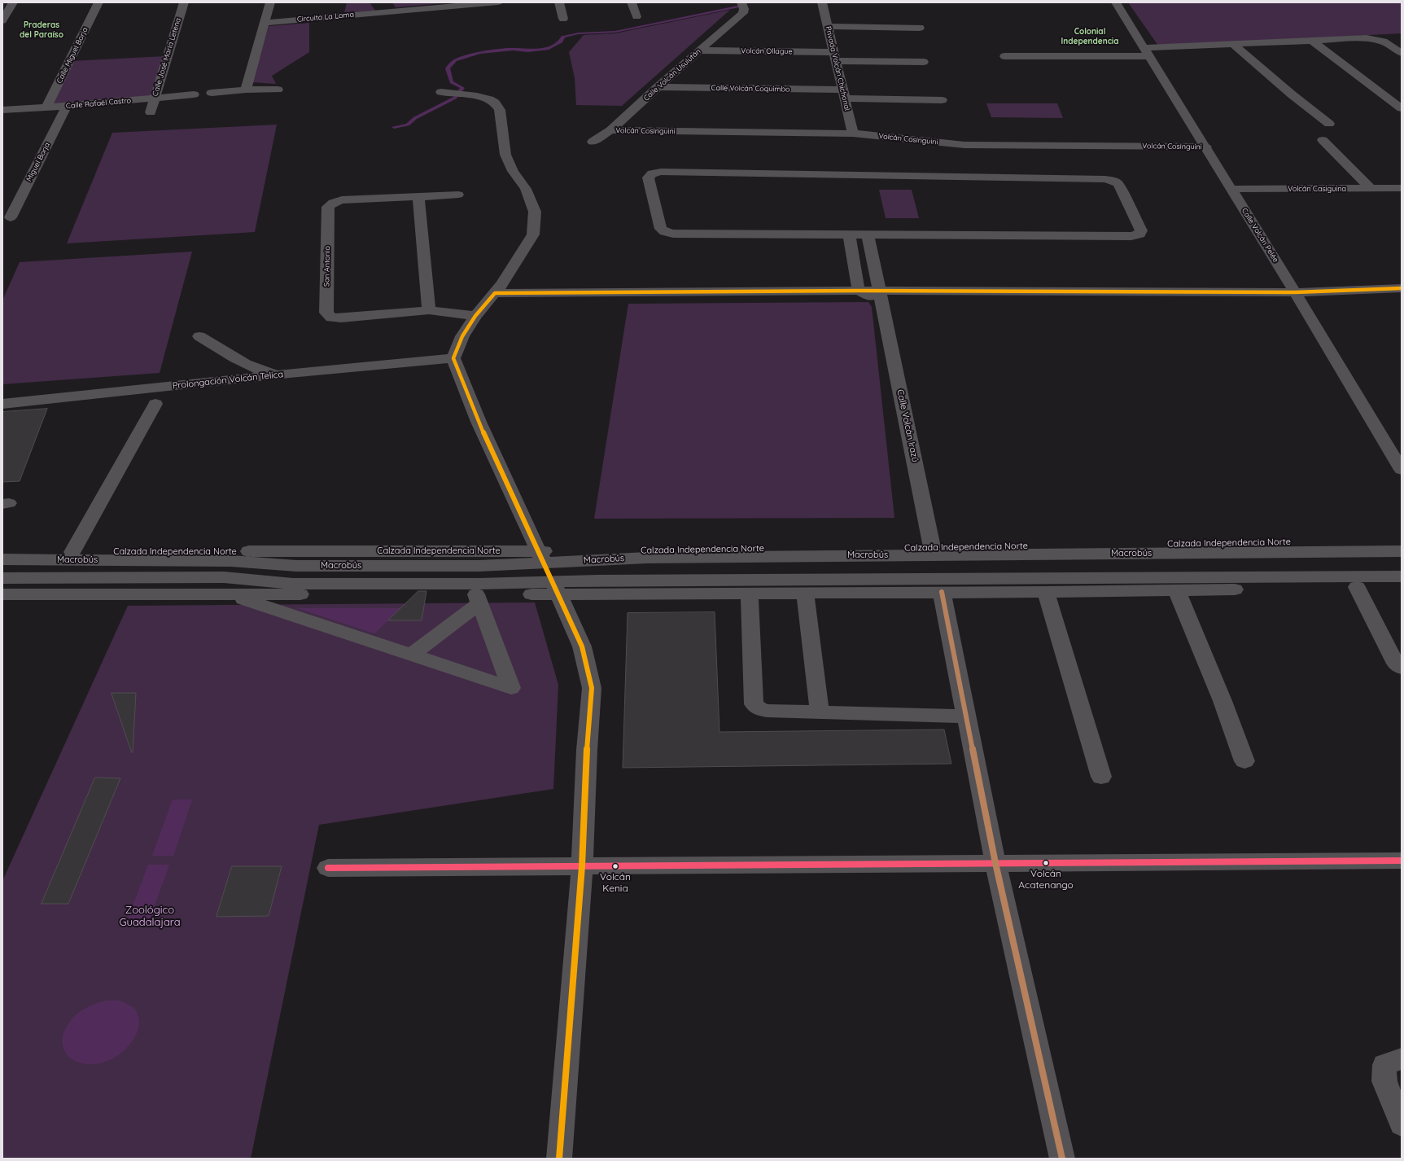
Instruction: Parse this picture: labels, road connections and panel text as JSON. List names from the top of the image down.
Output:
{
  "streets": {
    "street": [
      "Circuito La Loma",
      "Volcán Ollague",
      "Calle Miguel Borja",
      "Calle José María Letena",
      "Privada Volcán Chichonal",
      "Calle Volcán Usulután",
      "Calle Volcán Coquimbo",
      "Calle Rafaél Castro",
      "Volcán Cosinguini",
      "Miguel Borja",
      "Volcán Casiguina",
      "Calle Volcán Pelée",
      "San Antonio",
      "Prolongación Volcán Telica",
      "Calle Volcán Irazú",
      "Calzada Independencia Norte",
      "Macrobús"
    ]
  },
  "crossings": [
    ["Volcán Ollague", "Privada Volcán Chichonal"],
    ["Volcán Ollague", "Calle Volcán Usulután"],
    ["Calle Miguel Borja", "Calle Rafaél Castro"],
    ["Calle José María Letena", "Calle Rafaél Castro"],
    ["Privada Volcán Chichonal", "Calle Volcán Coquimbo"],
    ["Privada Volcán Chichonal", "Volcán Cosinguini"],
    ["Calle Volcán Usulután", "Calle Volcán Coquimbo"],
    ["Calle Volcán Usulután", "Volcán Cosinguini"],
    ["Calle Rafaél Castro", "Miguel Borja"],
    ["Volcán Cosinguini", "Calle Volcán Pelée"],
    ["Volcán Casiguina", "Calle Volcán Pelée"],
    ["Calle Volcán Irazú", "Calzada Independencia Norte"],
    ["Calzada Independencia Norte", "Macrobús"]
  ],
  "districts": ["Praderas del Paraíso", "Colonial Independencia"],
  "parks": ["Zoológico Guadalajara"],
  "places": ["Volcán Acatenango", "Volcán Kenia"]
}
